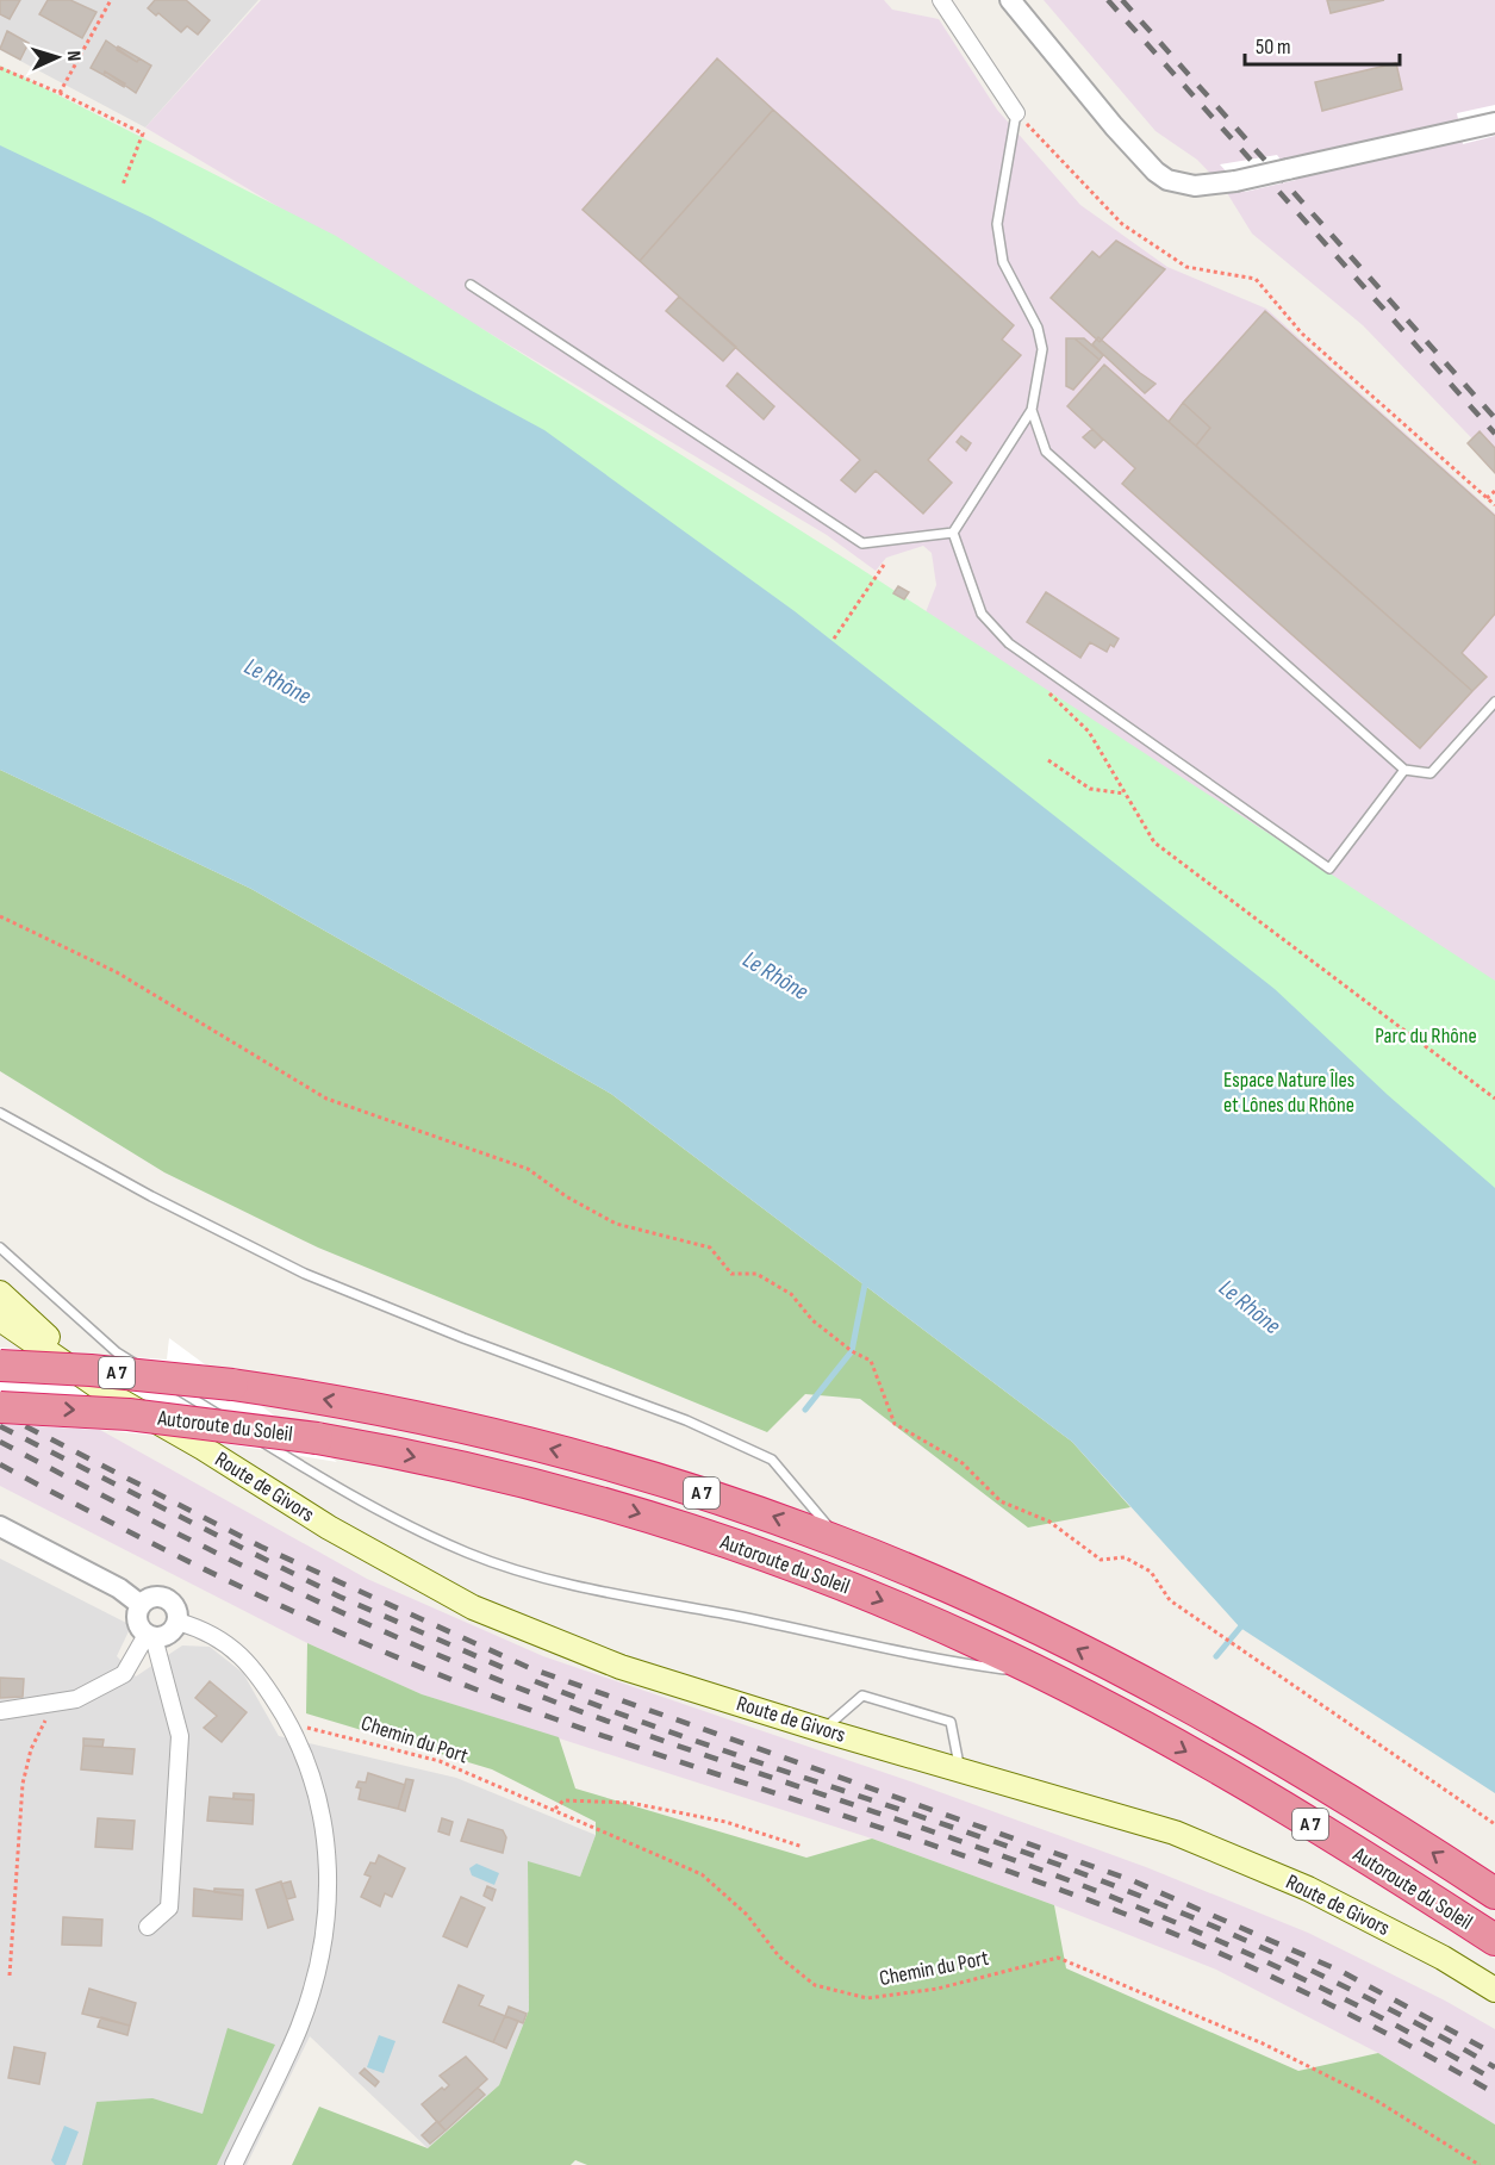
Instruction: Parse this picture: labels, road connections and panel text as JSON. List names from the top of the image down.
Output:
{
  "streets": {
    "highway": ["A 7", "Autoroute du Soleil"],
    "main road": ["Route de Givors"],
    "path": ["Chemin du Port"]
  },
  "water": ["Le Rhône"],
  "parks": ["Parc du Rhône", "Espace Nature Îles et Lônes du Rhône"],
  "scale_bar": "50 m",
  "north": "right"
}
